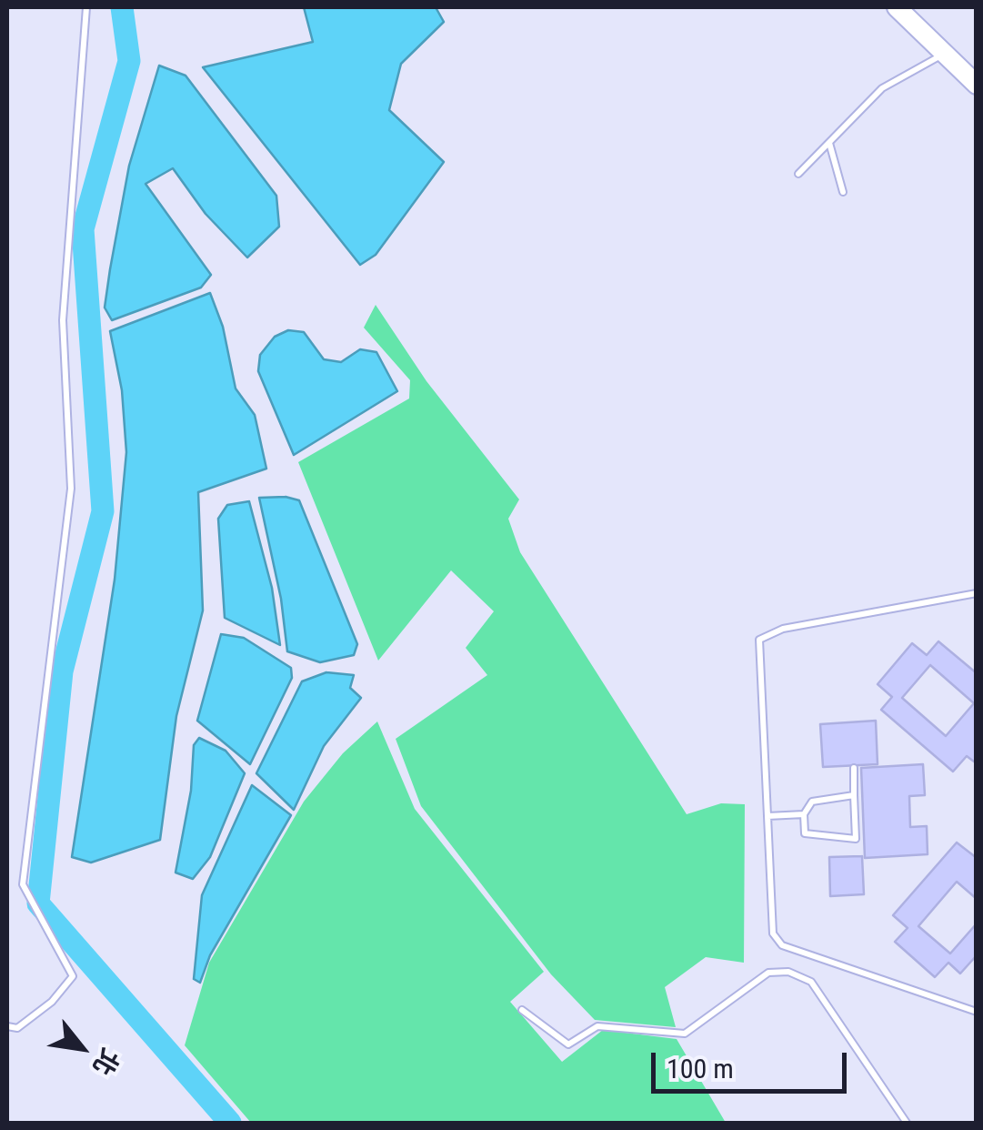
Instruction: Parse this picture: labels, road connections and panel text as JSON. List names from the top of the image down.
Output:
{
  "scale_bar": "100 m",
  "north": "bottom right"
}
